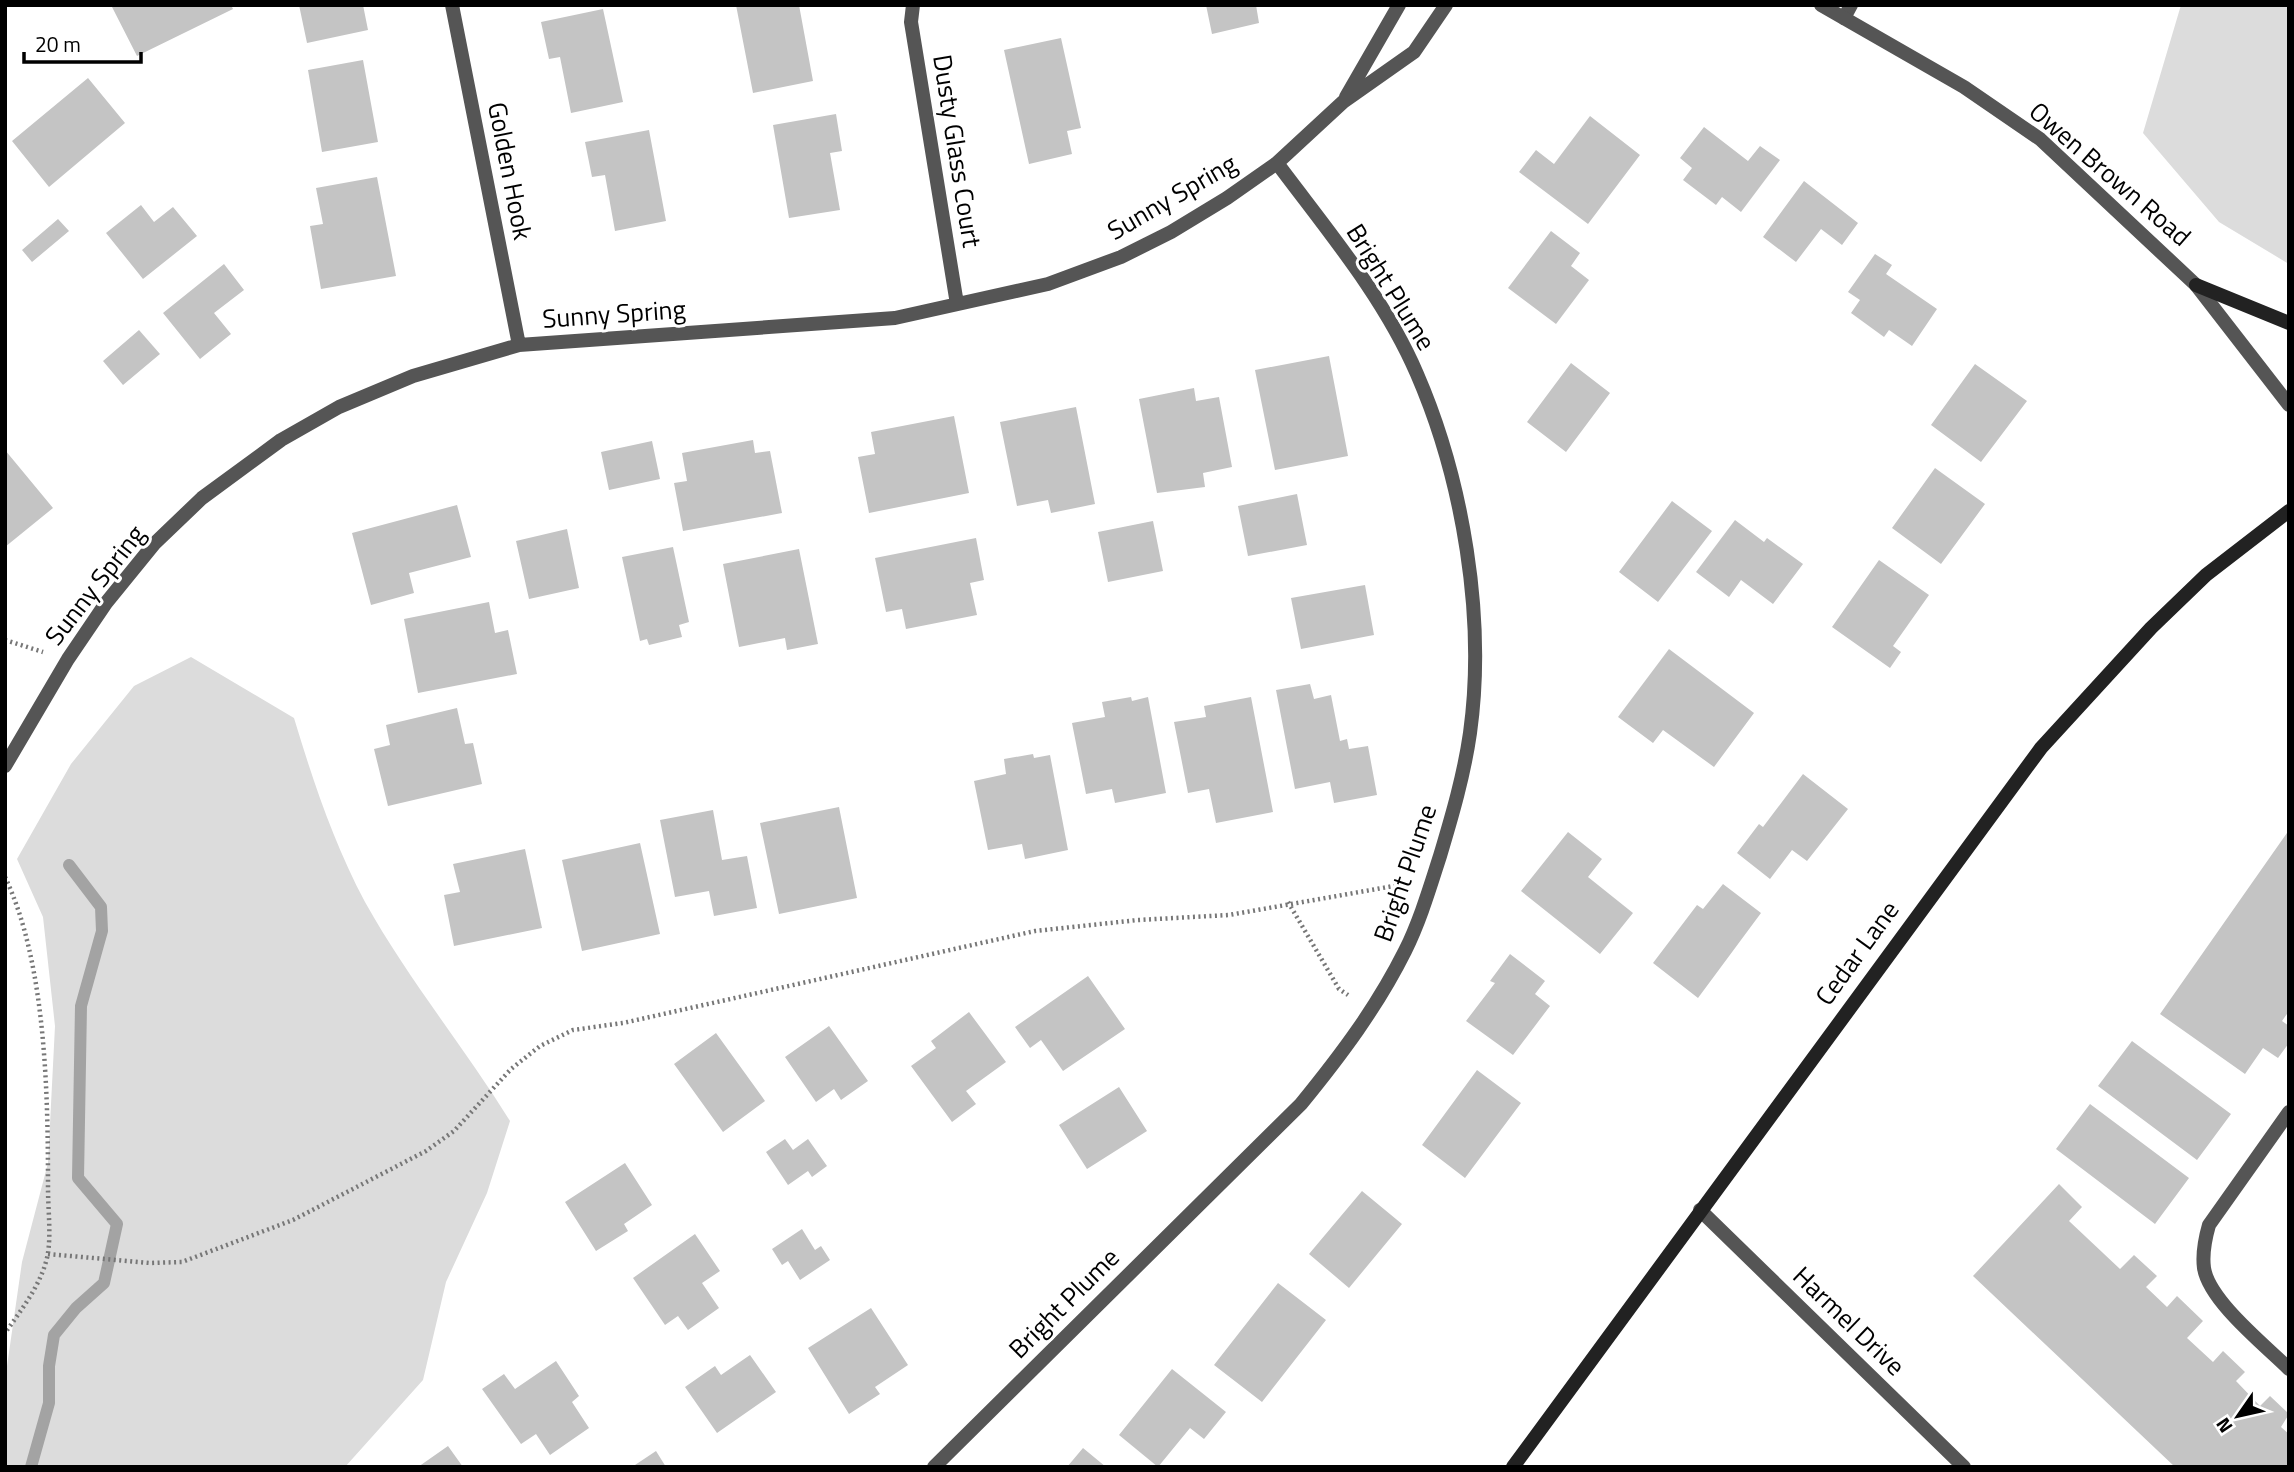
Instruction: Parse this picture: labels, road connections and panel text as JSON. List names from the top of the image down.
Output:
{
  "streets": {
    "main road": ["Cedar Lane"],
    "street": [
      "Dusty Glass Court",
      "Golden Hook",
      "Owen Brown Road",
      "Sunny Spring",
      "Bright Plume",
      "Harmel Drive"
    ]
  },
  "crossings": [
    ["Dusty Glass Court", "Sunny Spring"],
    ["Golden Hook", "Sunny Spring"],
    ["Sunny Spring", "Bright Plume"],
    ["Cedar Lane", "Harmel Drive"]
  ],
  "scale_bar": "20 m",
  "north": "bottom left"
}
